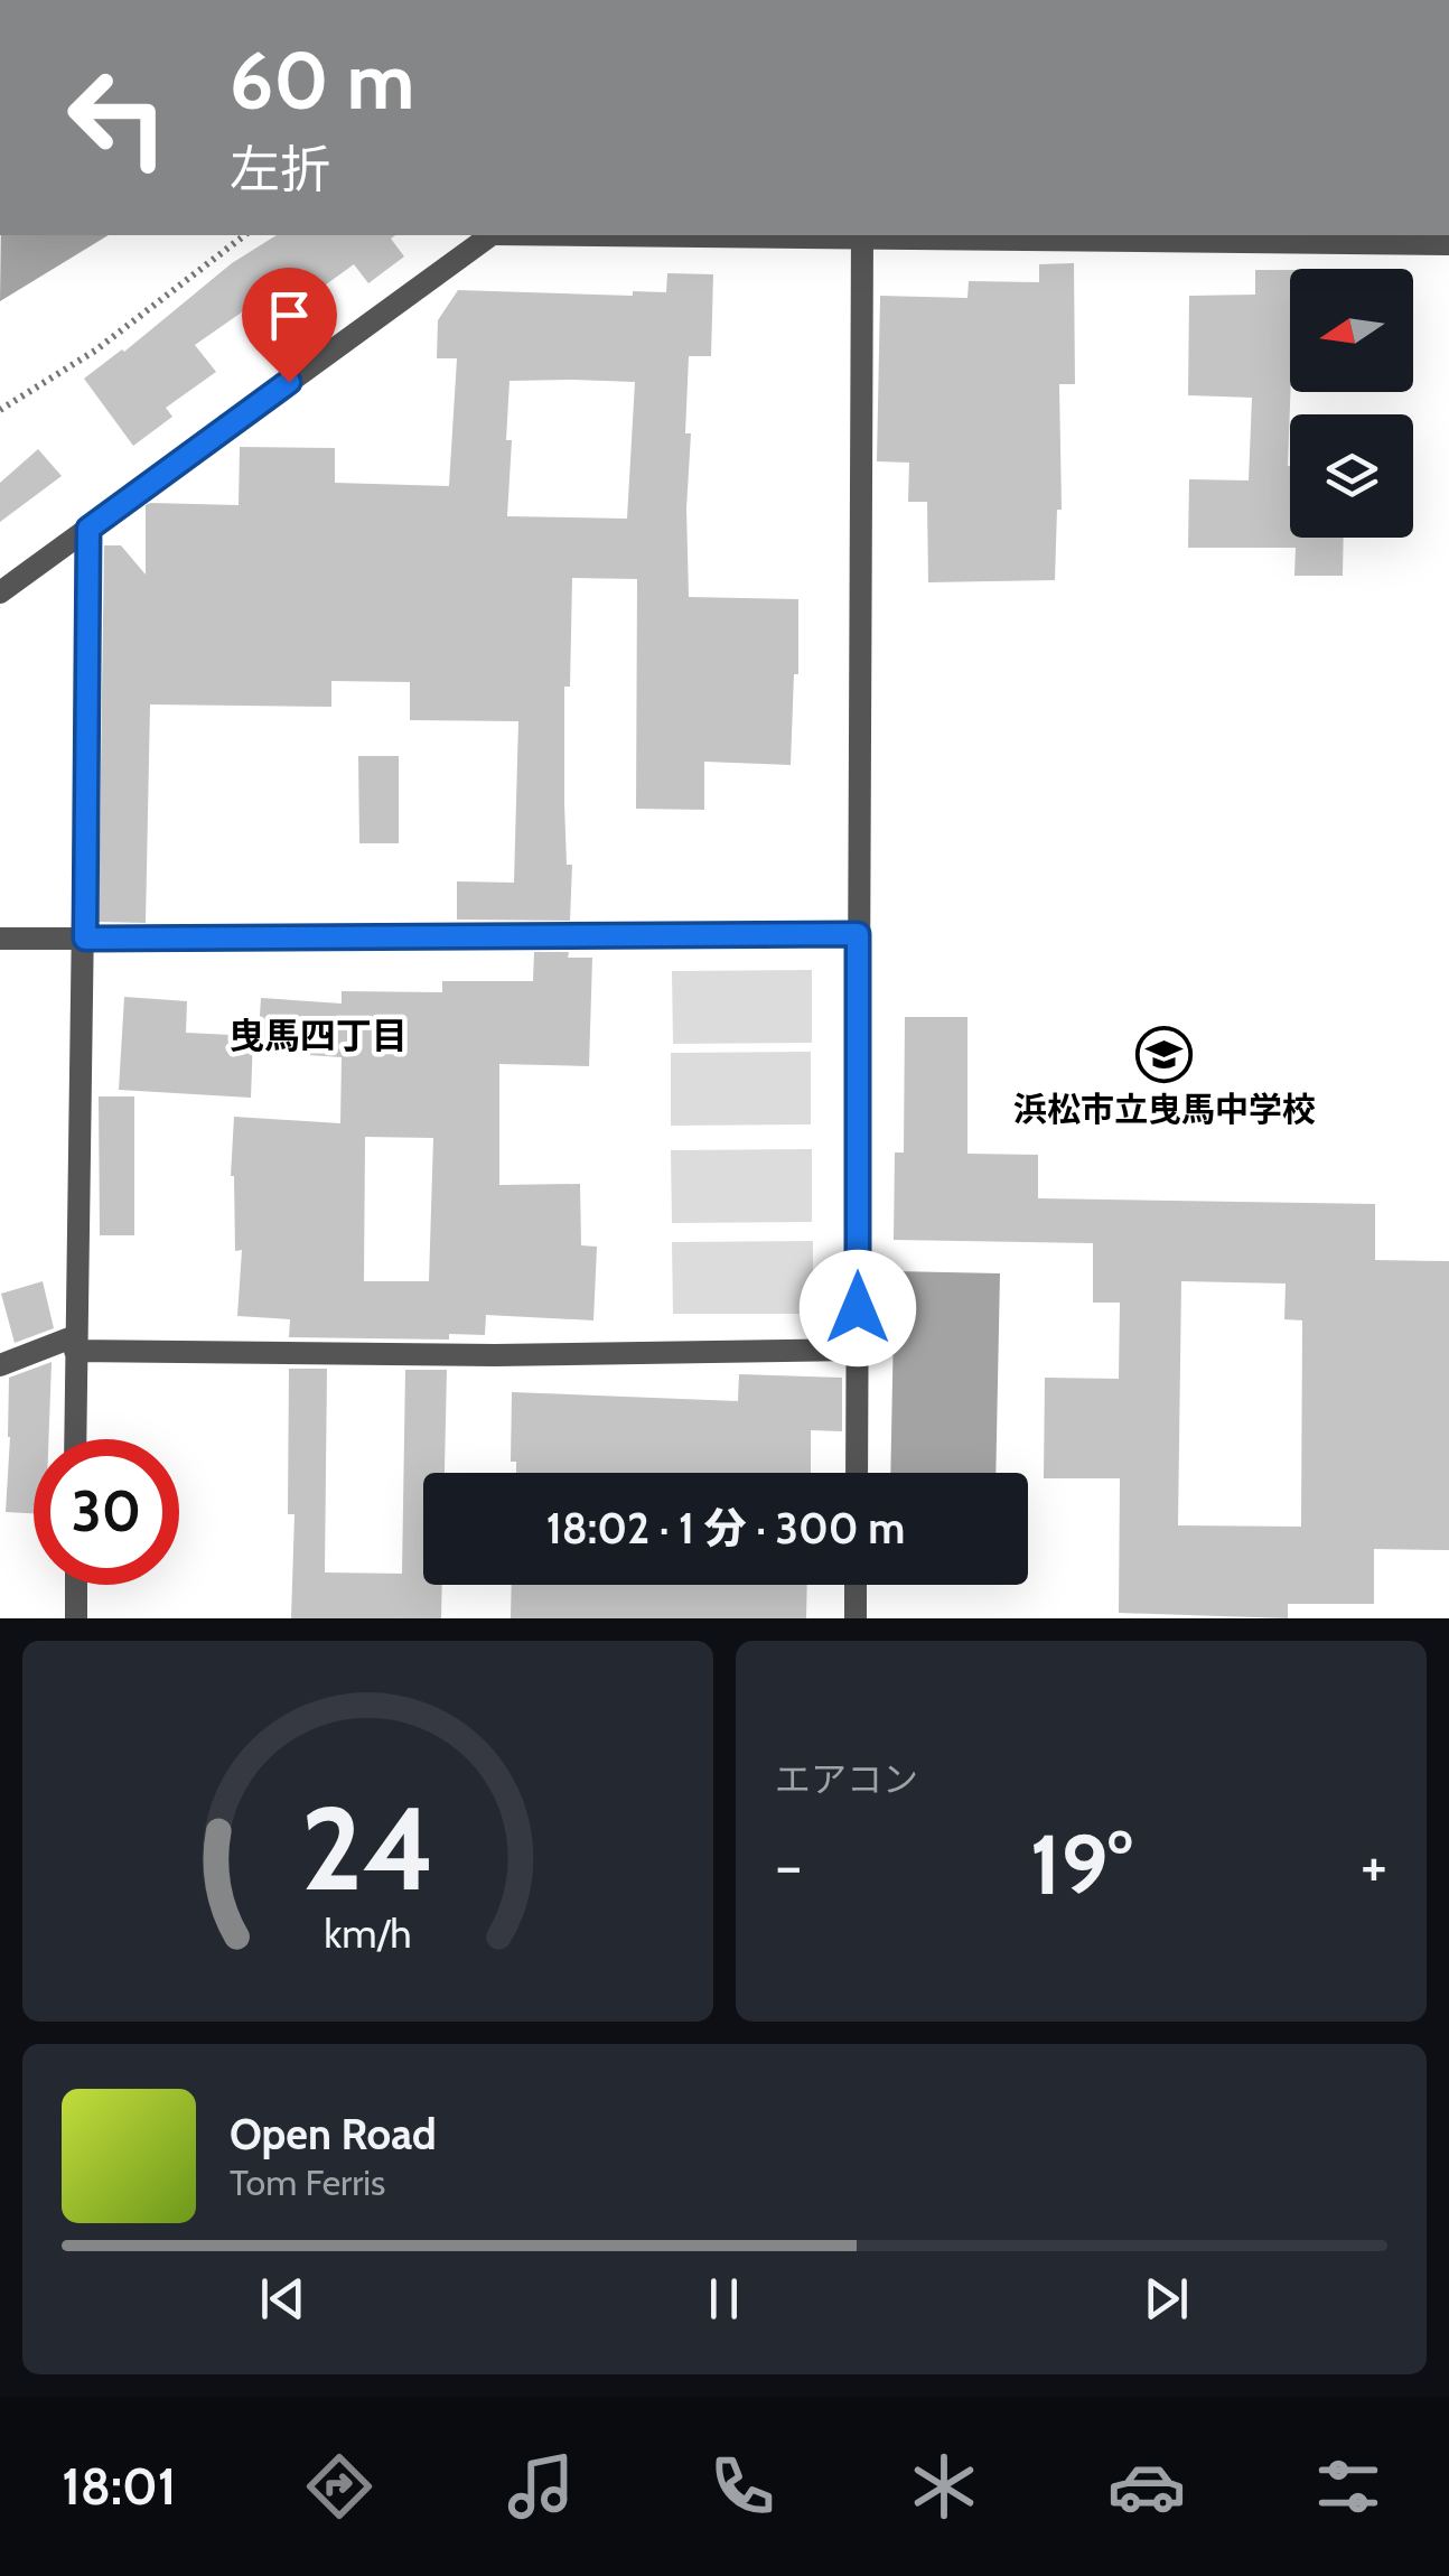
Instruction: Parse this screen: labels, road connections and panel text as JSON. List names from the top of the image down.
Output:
{
  "districts": ["曳馬四丁目"],
  "places": {
    "school or university": ["浜松市立曳馬中学校"]
  },
  "north": "left",
  "page": {
    "turn": ["60 m", "左折"],
    "limit": "30",
    "trip": "18:02 · 1 分 · 300 m",
    "tile": "エアコン",
    "heat": ["−", "19°", "+"],
    "song": ["Open Road", "Tom Ferris"],
    "tabs": "18:01",
    "gauge": ["24", "km/h"]
  }
}
